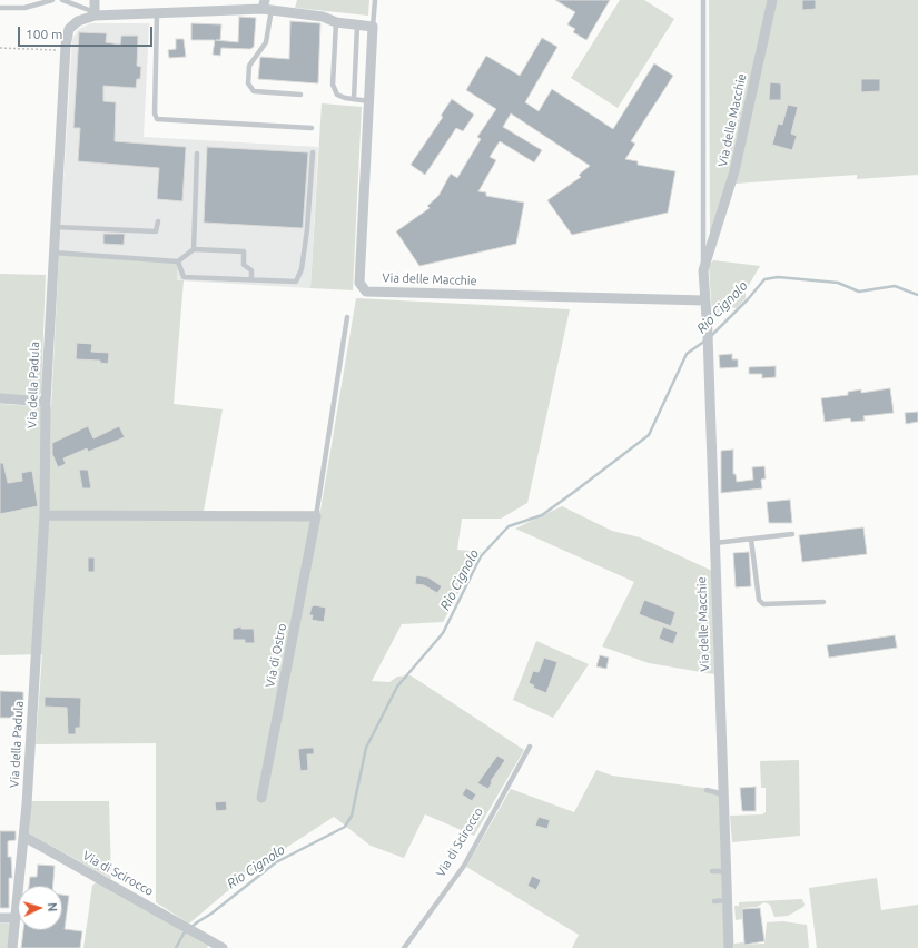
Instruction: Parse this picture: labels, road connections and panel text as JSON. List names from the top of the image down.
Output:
{
  "streets": {
    "street": [
      "Via delle Macchie",
      "Via della Padula",
      "Via di Ostro",
      "Via di Scirocco"
    ]
  },
  "crossings": [
    ["Via della Padula", "Via di Scirocco"]
  ],
  "water": ["Rio Cignolo"],
  "scale_bar": "100 m",
  "north": "right"
}
